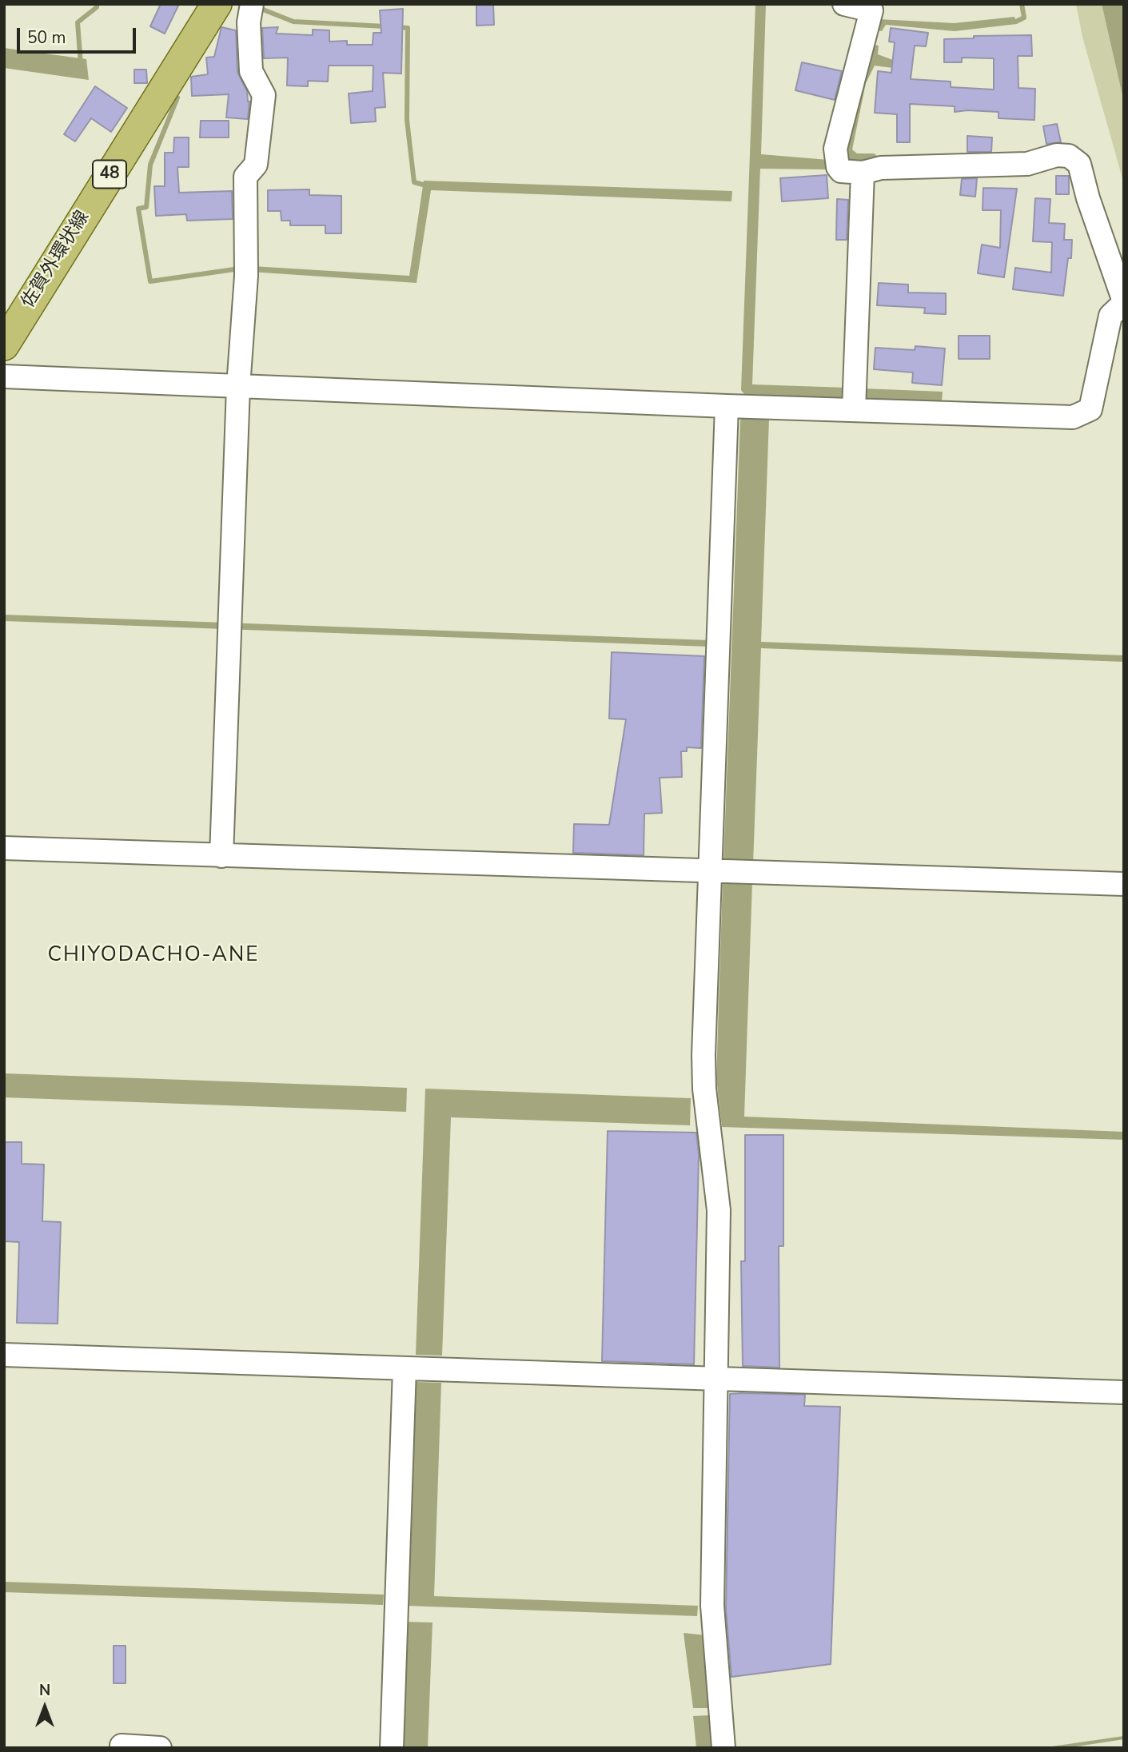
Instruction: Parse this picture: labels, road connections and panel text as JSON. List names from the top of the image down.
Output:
{
  "streets": {
    "main road": ["48", "佐賀外環状線"]
  },
  "districts": ["CHIYODACHO-ANE"],
  "scale_bar": "50 m",
  "north": "top"
}
